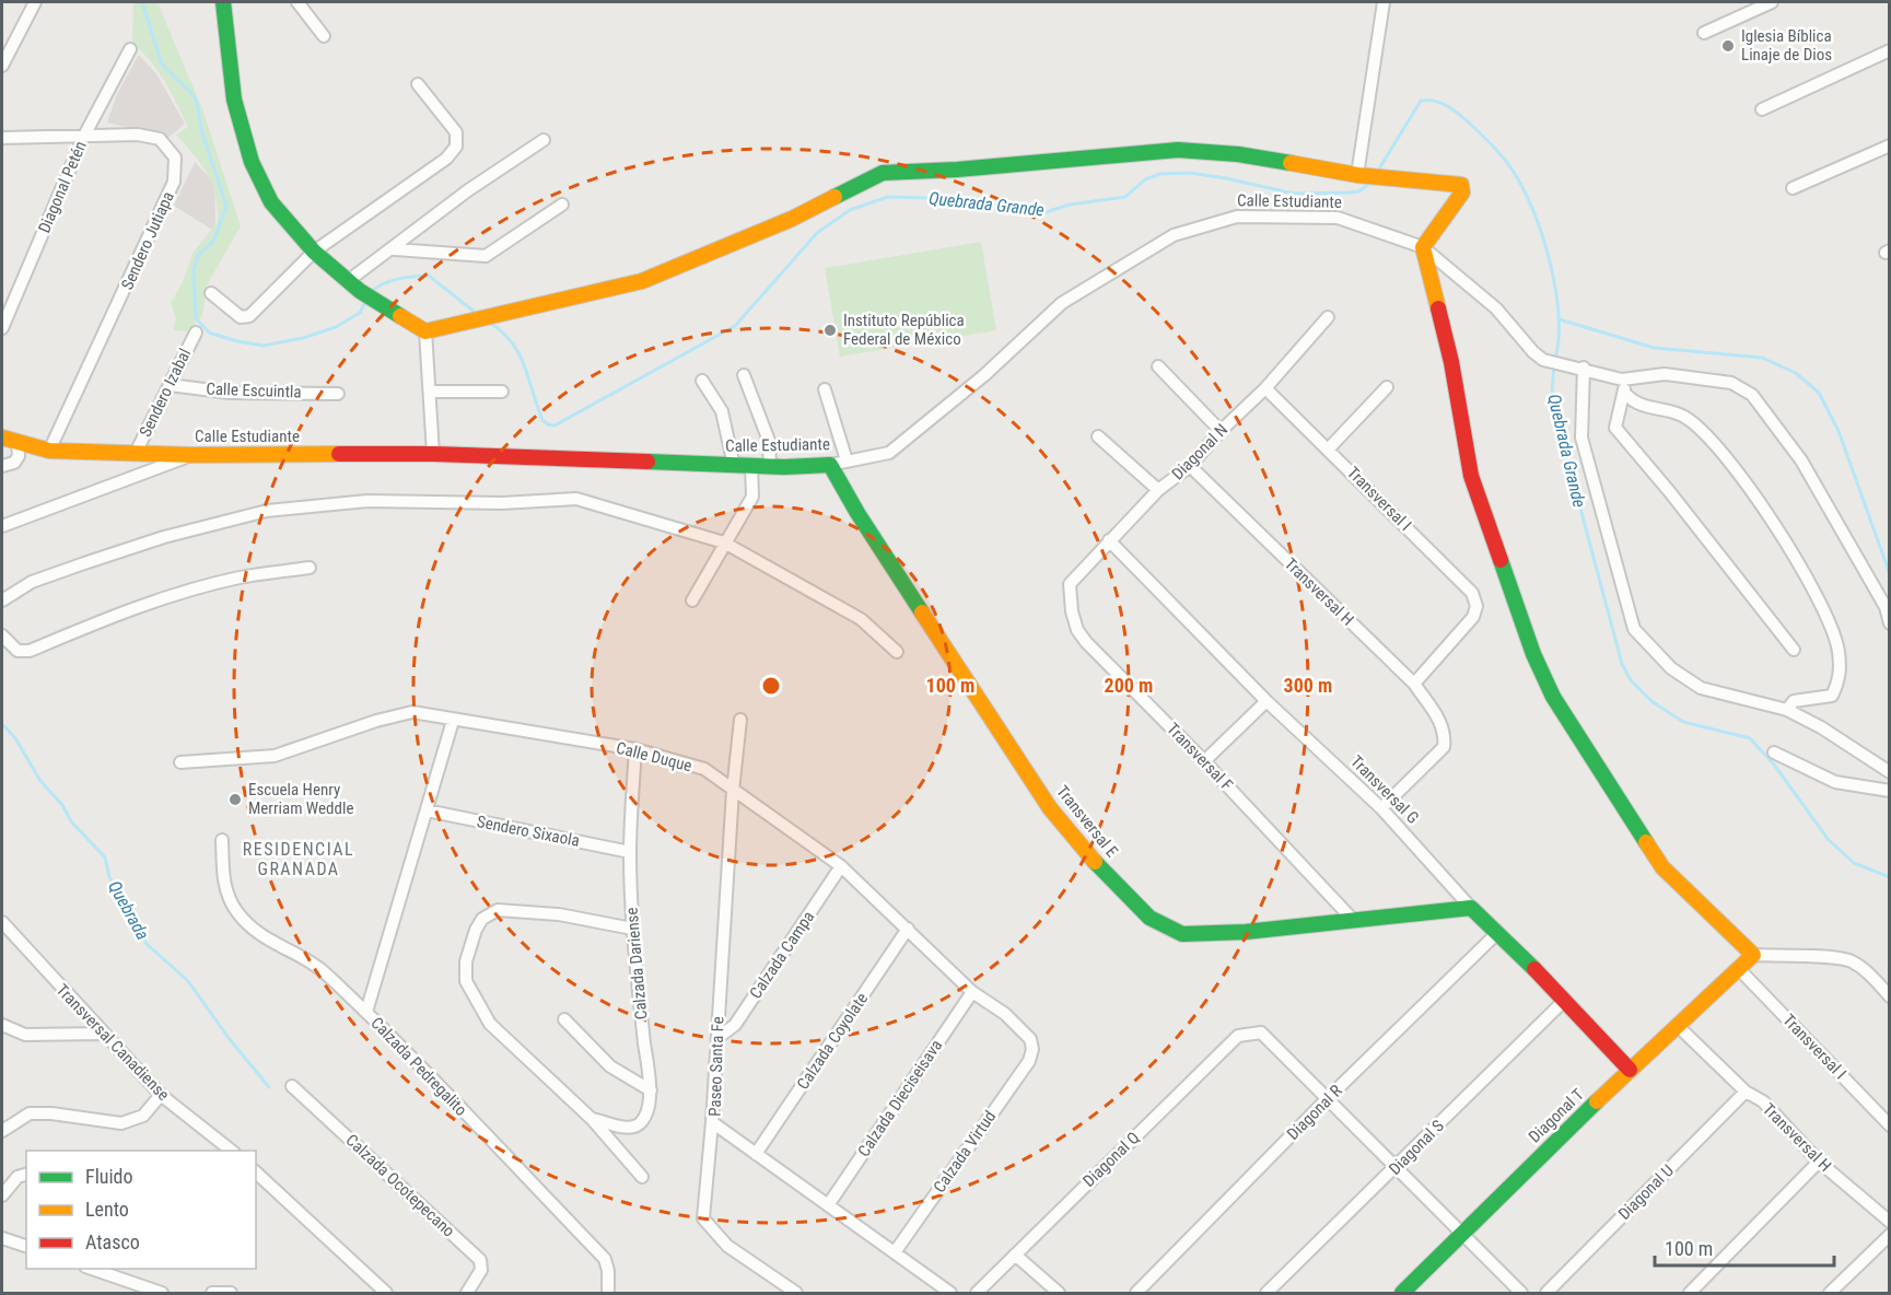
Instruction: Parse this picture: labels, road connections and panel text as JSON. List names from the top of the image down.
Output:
{
  "streets": {
    "street": [
      "Diagonal Petén",
      "Calle Estudiante",
      "Sendero Jutiapa",
      "Calle Escuintla",
      "Sendero Izabal",
      "Diagonal N",
      "Transversal I",
      "Transversal H",
      "Calle Duque",
      "Transversal F",
      "Transversal G",
      "Transversal E",
      "Sendero Sixaola",
      "Calzada Campa",
      "Calzada Dariense",
      "Calzada Coyolate",
      "Transversal Canadiense",
      "Calzada Pedregalito",
      "Paseo Santa Fe",
      "Calzada Dieciseisava",
      "Diagonal R",
      "Diagonal T",
      "Diagonal S",
      "Calzada Virtud",
      "Diagonal Q",
      "Calzada Ocotepecano",
      "Diagonal U"
    ]
  },
  "crossings": [
    ["Diagonal Petén", "Sendero Jutiapa"],
    ["Calle Estudiante", "Sendero Jutiapa"],
    ["Calle Estudiante", "Sendero Izabal"],
    ["Calle Estudiante", "Transversal E"],
    ["Calle Escuintla", "Sendero Izabal"],
    ["Diagonal N", "Transversal I"],
    ["Diagonal N", "Transversal H"],
    ["Diagonal N", "Transversal F"],
    ["Diagonal N", "Transversal G"],
    ["Transversal I", "Transversal H"],
    ["Transversal I", "Diagonal T"],
    ["Transversal H", "Transversal G"],
    ["Transversal H", "Diagonal T"],
    ["Transversal H", "Diagonal U"],
    ["Calle Duque", "Calzada Campa"],
    ["Calle Duque", "Calzada Dariense"],
    ["Calle Duque", "Calzada Coyolate"],
    ["Calle Duque", "Calzada Pedregalito"],
    ["Calle Duque", "Paseo Santa Fe"],
    ["Calle Duque", "Calzada Dieciseisava"],
    ["Calle Duque", "Calzada Virtud"],
    ["Transversal F", "Transversal E"],
    ["Transversal G", "Transversal E"],
    ["Transversal G", "Diagonal R"],
    ["Transversal G", "Diagonal T"],
    ["Transversal G", "Diagonal S"],
    ["Sendero Sixaola", "Calzada Dariense"],
    ["Sendero Sixaola", "Calzada Pedregalito"],
    ["Calzada Campa", "Paseo Santa Fe"],
    ["Calzada Coyolate", "Paseo Santa Fe"],
    ["Paseo Santa Fe", "Calzada Dieciseisava"],
    ["Paseo Santa Fe", "Calzada Virtud"],
    ["Diagonal R", "Diagonal Q"]
  ],
  "districts": ["RESIDENCIAL GRANADA"],
  "water": ["Quebrada Grande", "Quebrada"],
  "places": ["Iglesia Bíblica Linaje de Dios", "Instituto República Federal de México", "Escuela Henry Merriam Weddle"],
  "legend": ["Fluido", "Lento", "Atasco"],
  "scale_bar": "100 m",
  "rings": ["100 m", "200 m", "300 m"]
}
